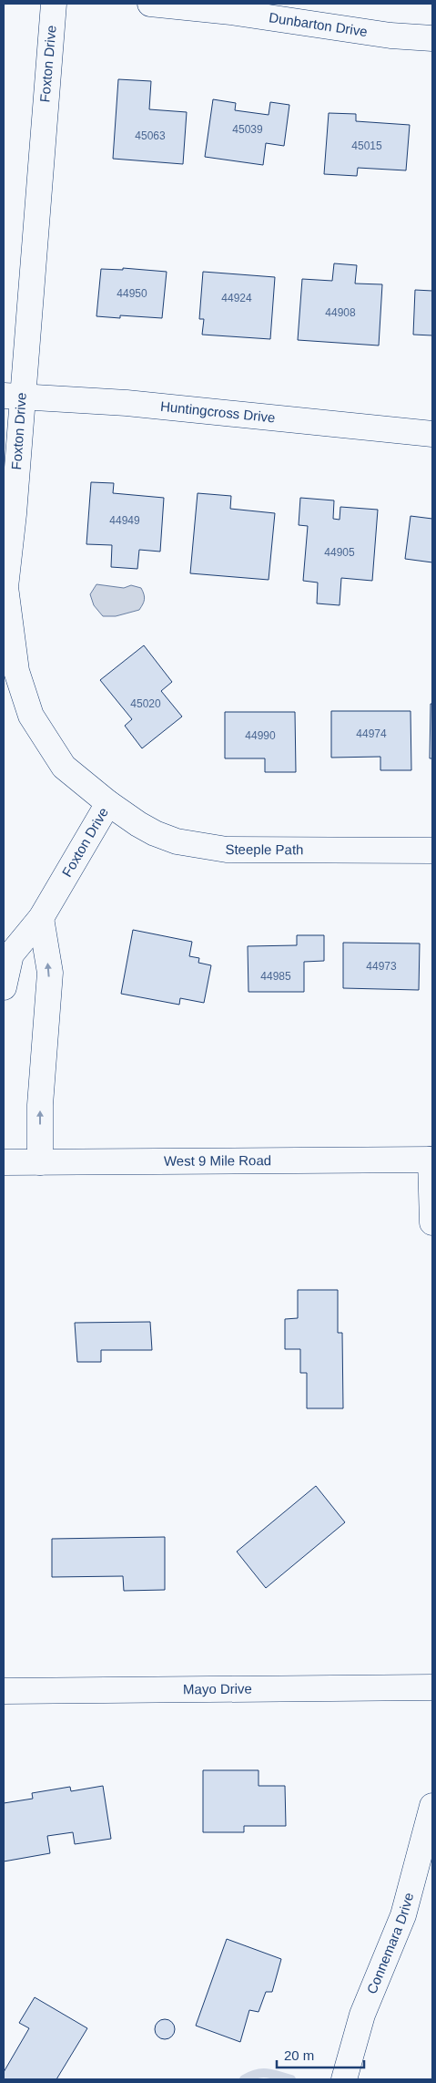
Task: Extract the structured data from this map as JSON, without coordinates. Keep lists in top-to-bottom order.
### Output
{
  "streets": {
    "street": [
      "Dunbarton Drive",
      "Foxton Drive",
      "Huntingcross Drive",
      "Steeple Path",
      "West 9 Mile Road",
      "Mayo Drive",
      "Connemara Drive"
    ]
  },
  "crossings": [
    ["Foxton Drive", "Huntingcross Drive"],
    ["Foxton Drive", "Steeple Path"]
  ],
  "house_numbers": [
    "45039",
    "45063",
    "45015",
    "44950",
    "44924",
    "44908",
    "44949",
    "44905",
    "45020",
    "44974",
    "44990",
    "44973",
    "44985"
  ],
  "scale_bar": "20 m"
}
